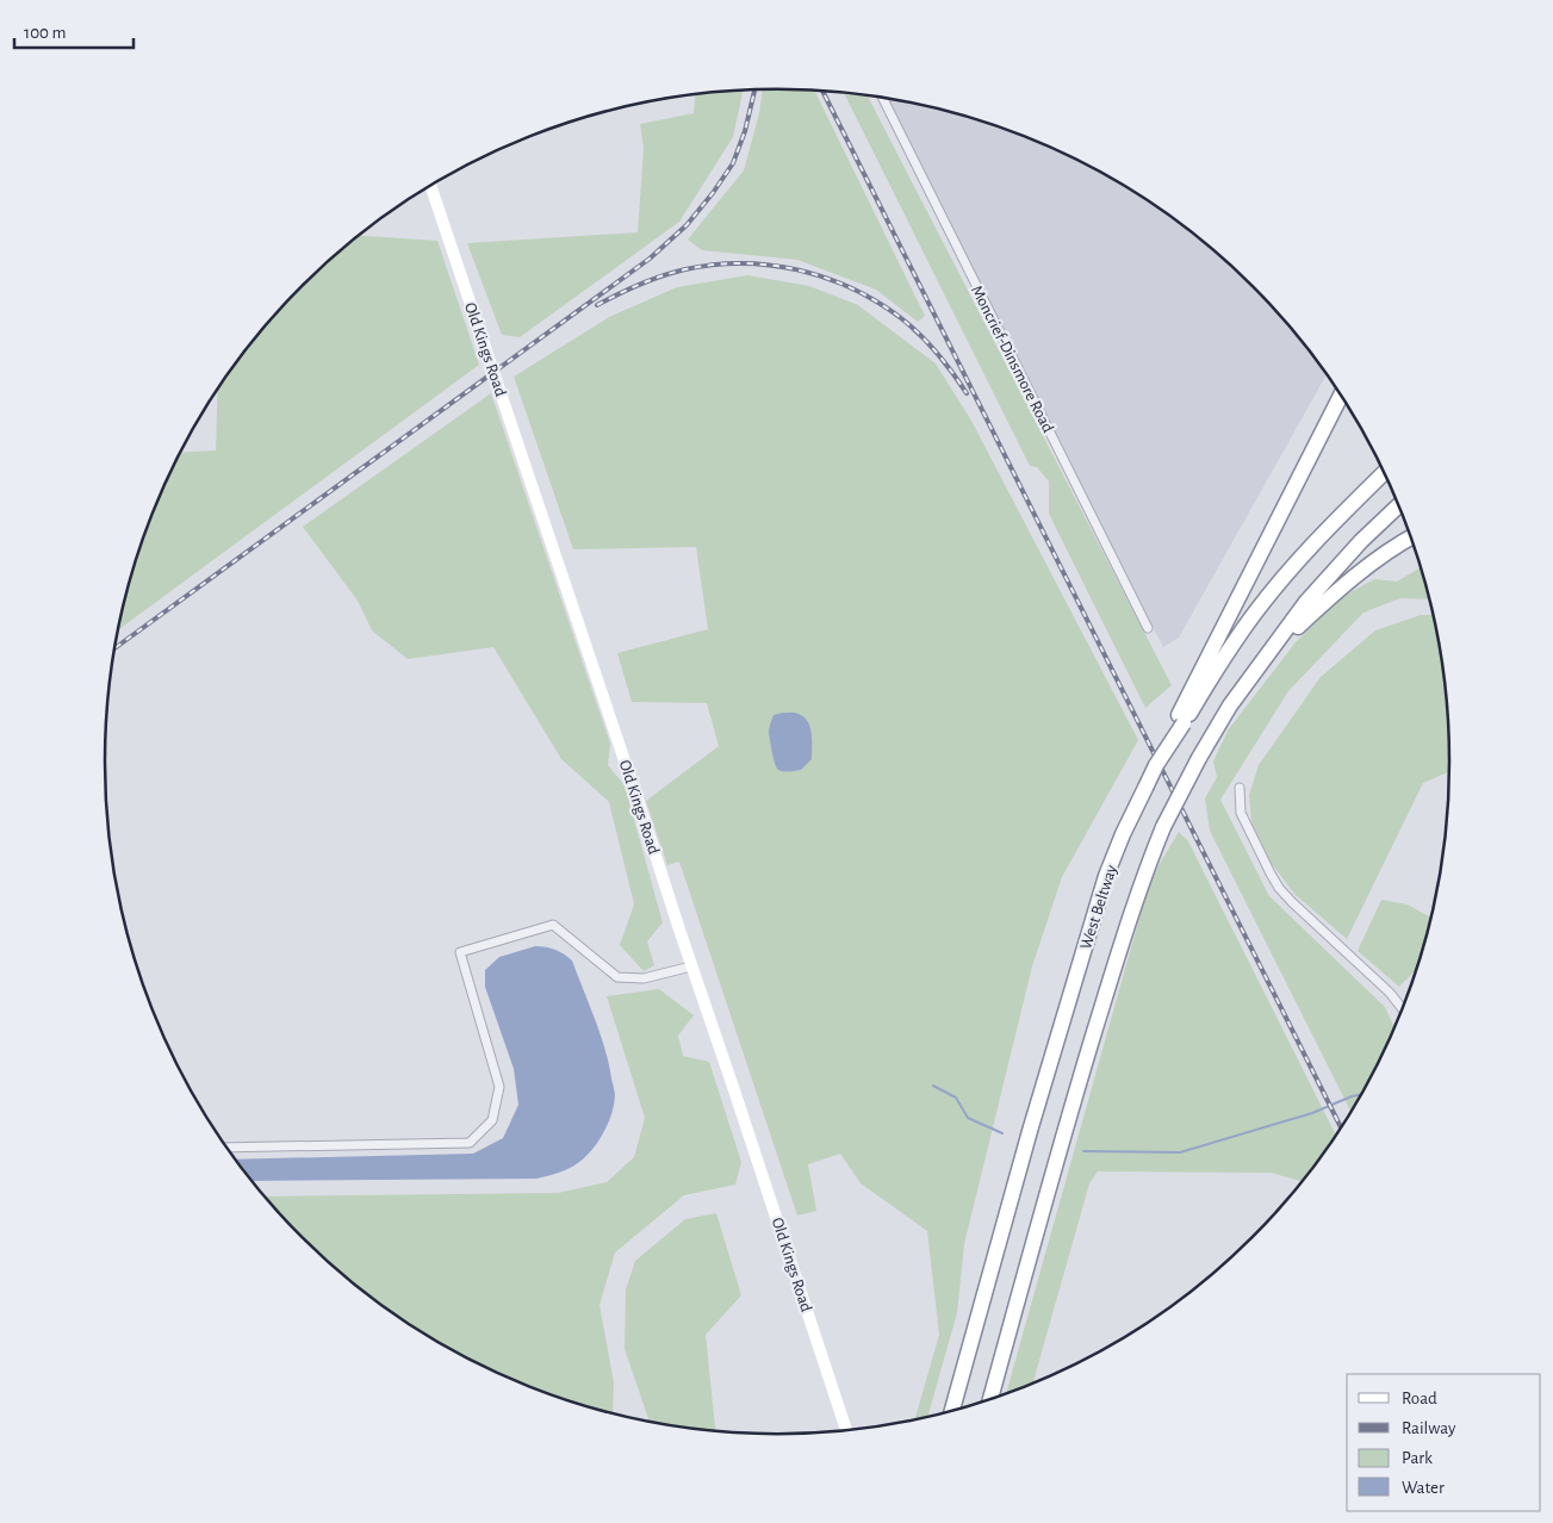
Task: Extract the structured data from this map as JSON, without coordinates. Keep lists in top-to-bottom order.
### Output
{
  "streets": {
    "highway": ["West Beltway"],
    "street": ["Old Kings Road", "Moncrief-Dinsmore Road"]
  },
  "legend": [
    "Road",
    "Railway",
    "Park",
    "Water"
  ],
  "scale_bar": "100 m"
}
